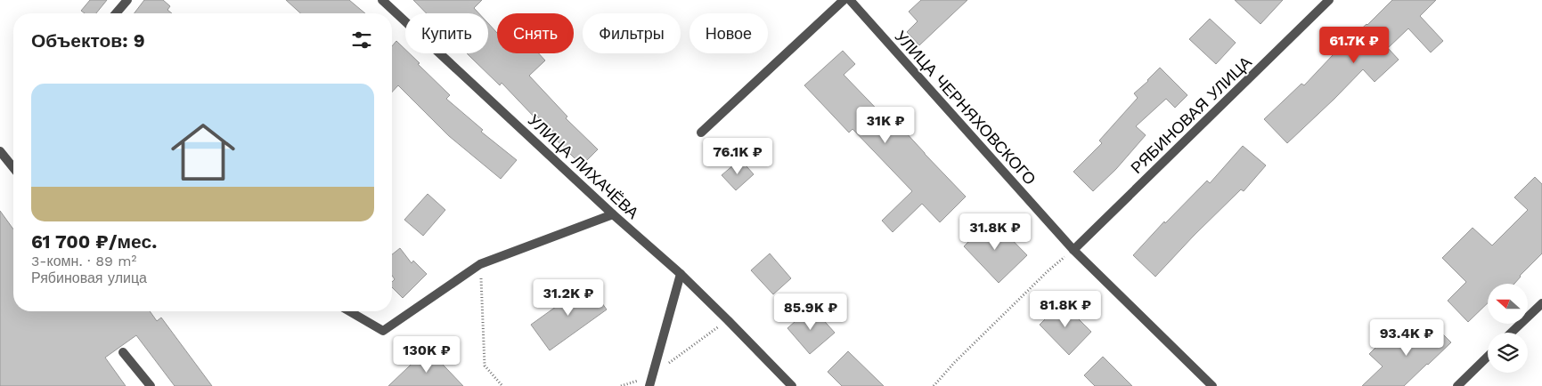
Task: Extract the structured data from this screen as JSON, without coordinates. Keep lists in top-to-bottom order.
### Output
{
  "streets": {
    "street": ["УЛИЦА ЧЕРНЯХОВСКОГО", "РЯБИНОВАЯ УЛИЦА", "УЛИЦА ЛИХАЧЁВА"]
  },
  "crossings": [
    ["УЛИЦА ЧЕРНЯХОВСКОГО", "РЯБИНОВАЯ УЛИЦА"]
  ],
  "north": "left",
  "page": {
    "chip": [
      "Купить",
      "Снять",
      "Фильтры",
      "Новое"
    ],
    "heading": "Объектов: 9",
    "price": [
      "61.7K ₽",
      "31K ₽",
      "76.1K ₽",
      "31.8K ₽",
      "31.2K ₽",
      "81.8K ₽",
      "85.9K ₽",
      "93.4K ₽",
      "130K ₽"
    ],
    "list": [
      {
        "name": "61 700 ₽/мес.",
        "note": "3-комн. · 89 m² · Рябиновая улица"
      }
    ]
  }
}
